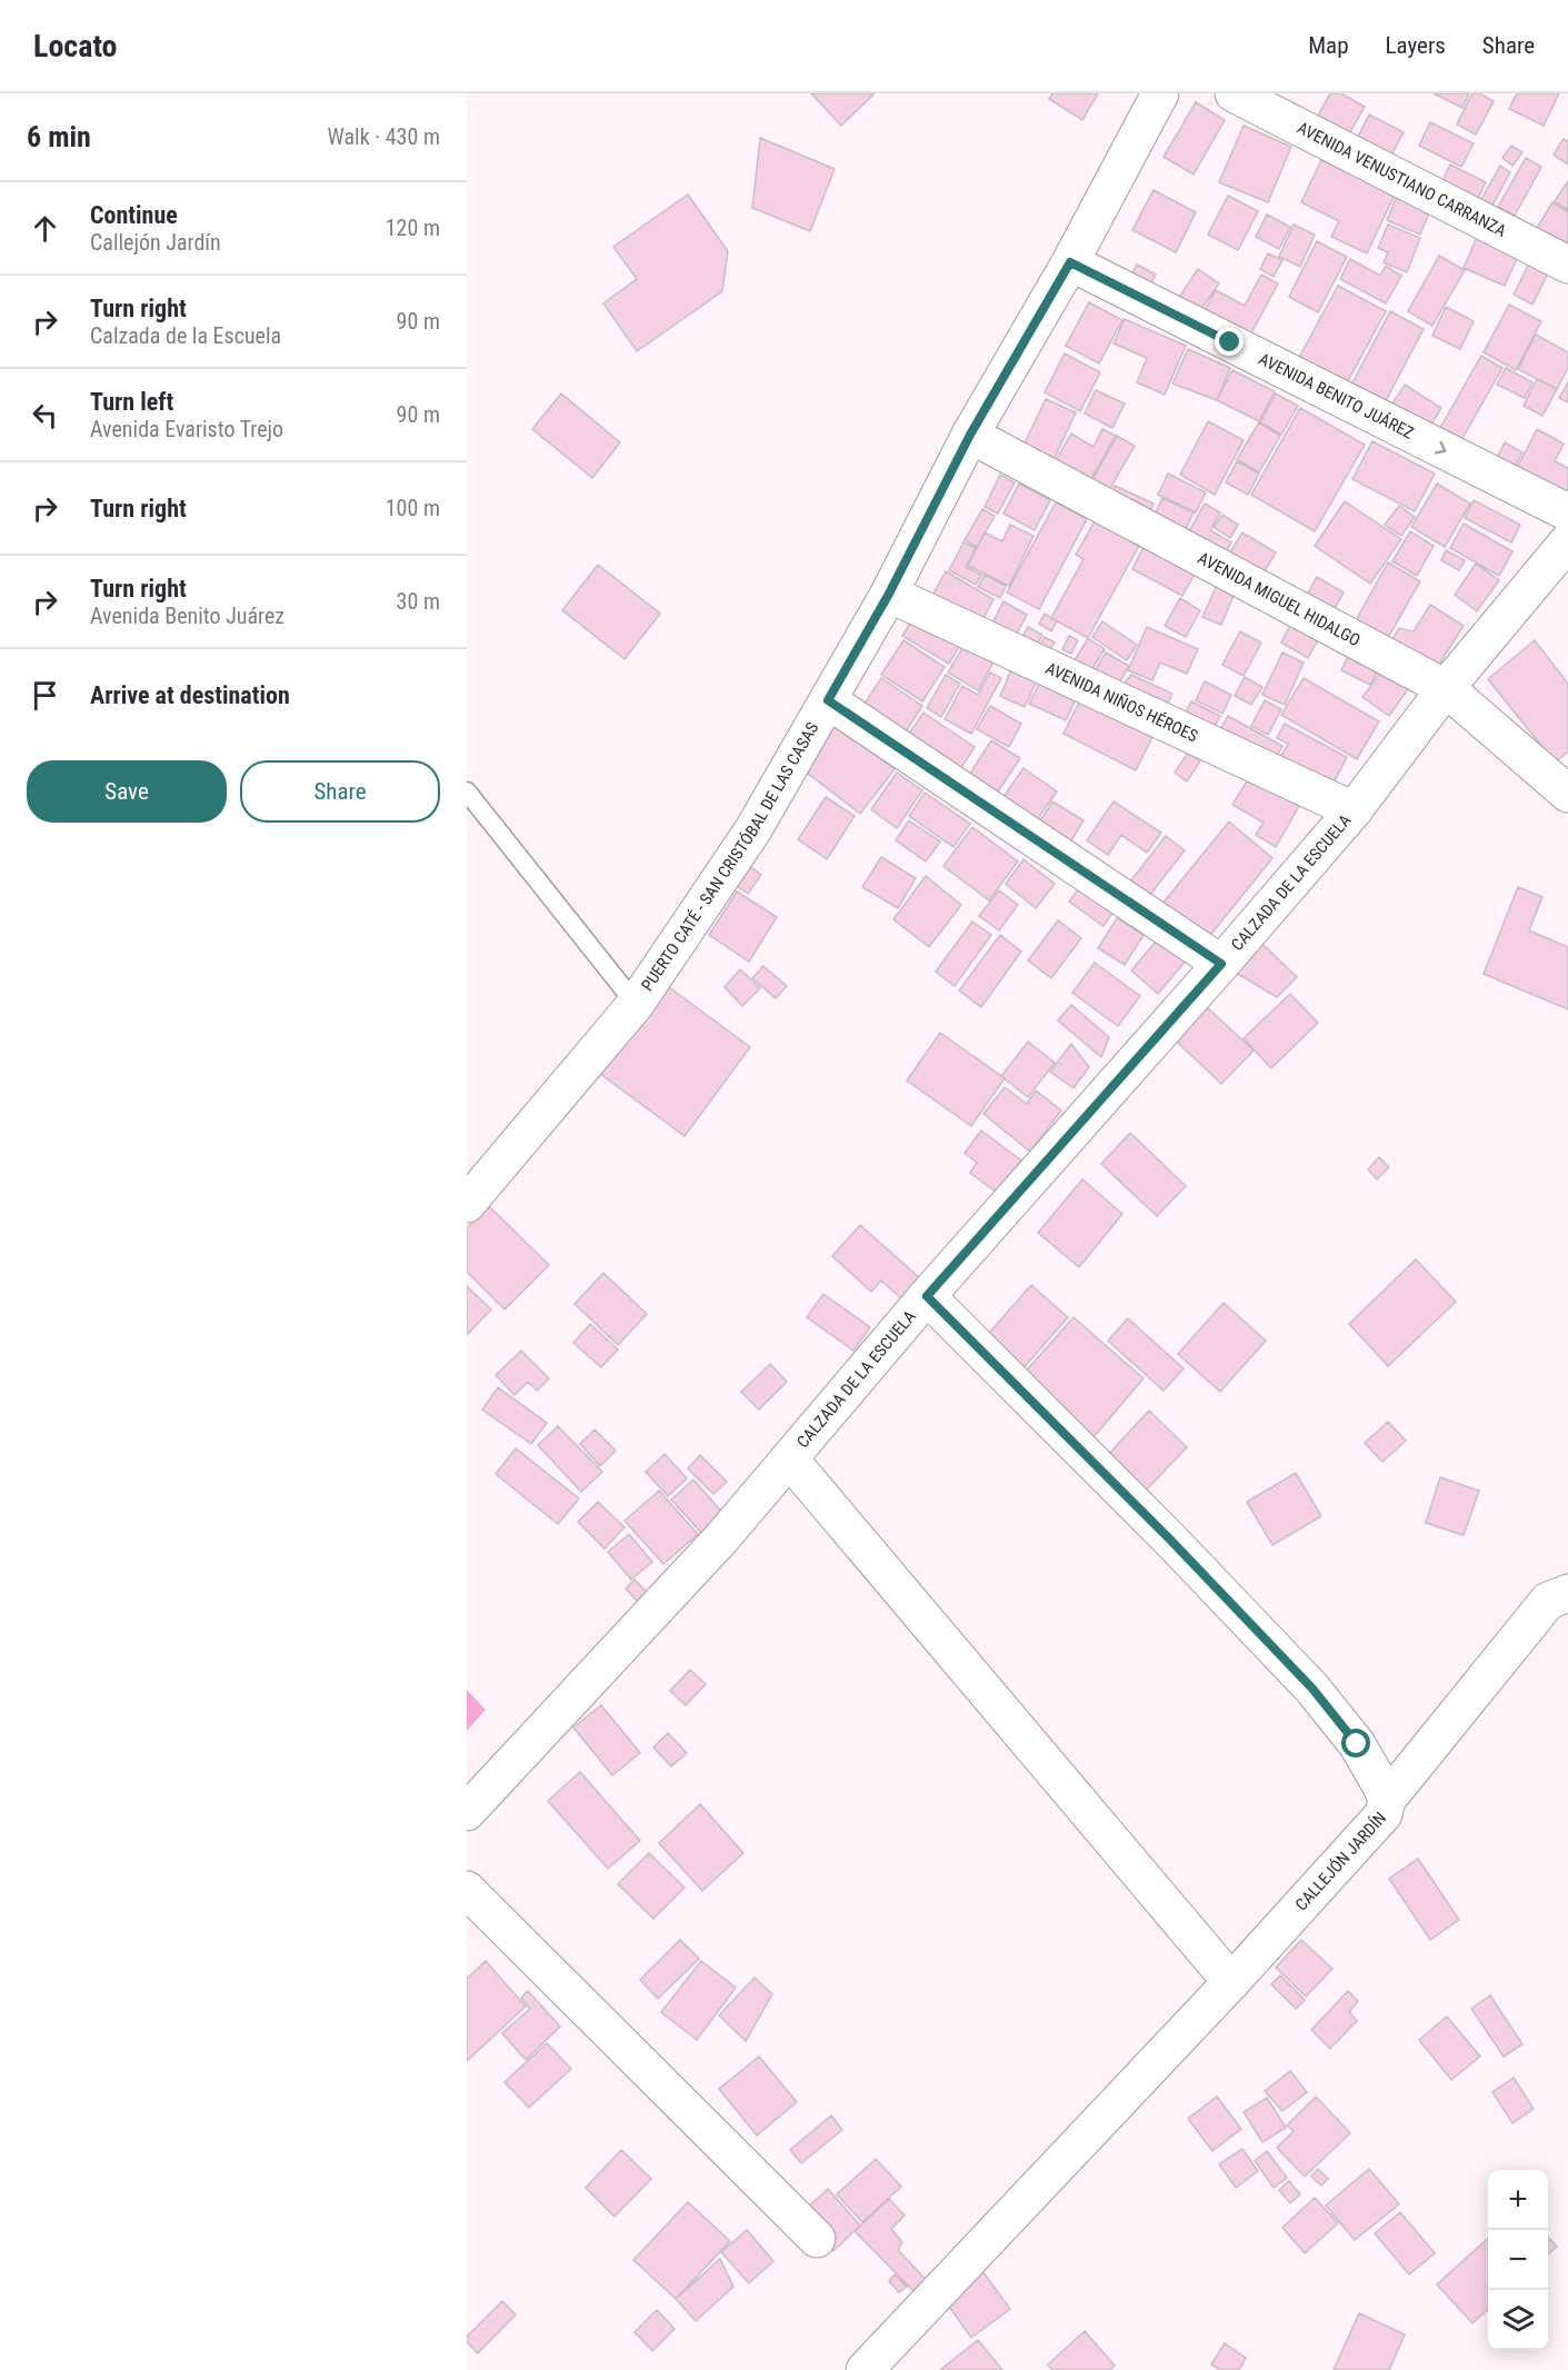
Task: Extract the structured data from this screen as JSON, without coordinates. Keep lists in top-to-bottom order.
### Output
{
  "streets": {
    "street": [
      "AVENIDA VENUSTIANO CARRANZA",
      "AVENIDA BENITO JUÁREZ",
      "AVENIDA MIGUEL HIDALGO",
      "AVENIDA NIÑOS HÉROES",
      "PUERTO CATÉ - SAN CRISTÓBAL DE LAS CASAS",
      "CALZADA DE LA ESCUELA",
      "CALLEJÓN JARDÍN"
    ]
  },
  "crossings": [
    ["AVENIDA BENITO JUÁREZ", "PUERTO CATÉ - SAN CRISTÓBAL DE LAS CASAS"],
    ["AVENIDA MIGUEL HIDALGO", "PUERTO CATÉ - SAN CRISTÓBAL DE LAS CASAS"],
    ["AVENIDA MIGUEL HIDALGO", "CALZADA DE LA ESCUELA"],
    ["AVENIDA NIÑOS HÉROES", "PUERTO CATÉ - SAN CRISTÓBAL DE LAS CASAS"],
    ["AVENIDA NIÑOS HÉROES", "CALZADA DE LA ESCUELA"],
    ["CALZADA DE LA ESCUELA", "CALLEJÓN JARDÍN"]
  ],
  "one_way": ["AVENIDA BENITO JUÁREZ"],
  "page": {
    "header": "Locato",
    "nav": ["Map", "Layers", "Share"],
    "heading": ["6 min", "Walk · 430 m"],
    "list": [
      ["Continue", "Callejón Jardín", "120 m"],
      ["Turn right", "Calzada de la Escuela", "90 m"],
      ["Turn left", "Avenida Evaristo Trejo", "90 m"],
      ["Turn right", "100 m"],
      ["Turn right", "Avenida Benito Juárez", "30 m"],
      "Arrive at destination"
    ],
    "buttons": ["Save", "Share"],
    "map_buttons": ["+", "−"]
  }
}
